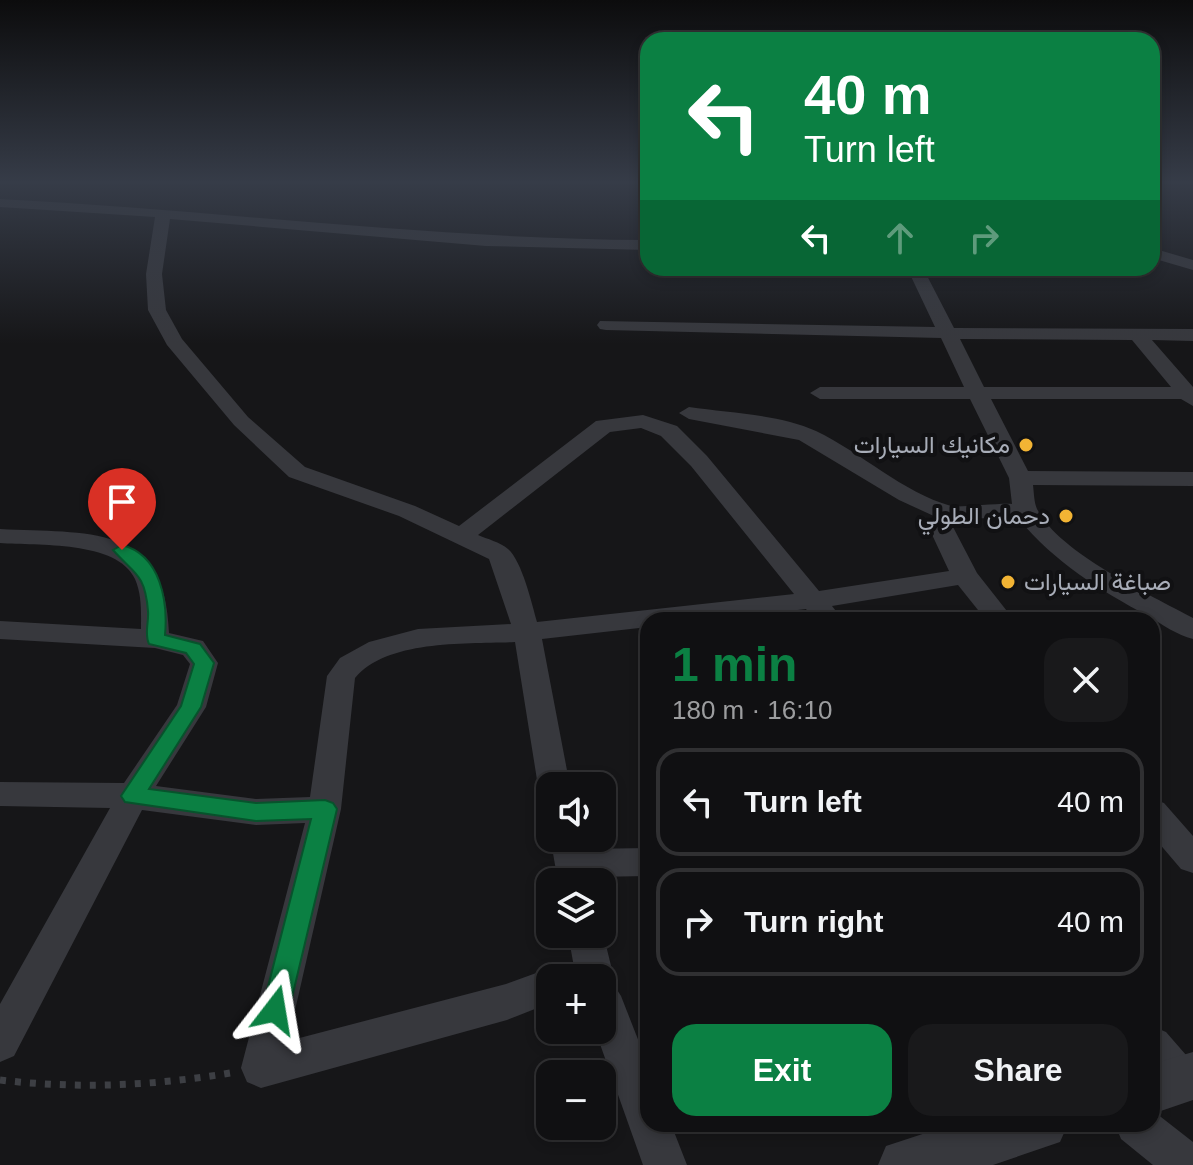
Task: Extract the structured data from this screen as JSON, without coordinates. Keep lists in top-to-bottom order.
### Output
{
  "places": ["مكانيك السيارات", "دحمان الطولي", "صباغة السيارات"],
  "page": {
    "turn": ["40 m", "Turn left"],
    "heading": ["1 min", "180 m · 16:10"],
    "list": [
      {
        "name": "Turn left",
        "value": "40 m"
      },
      {
        "name": "Turn right",
        "value": "40 m"
      }
    ],
    "map_buttons": ["+", "−"],
    "buttons": ["Exit", "Share"]
  }
}
